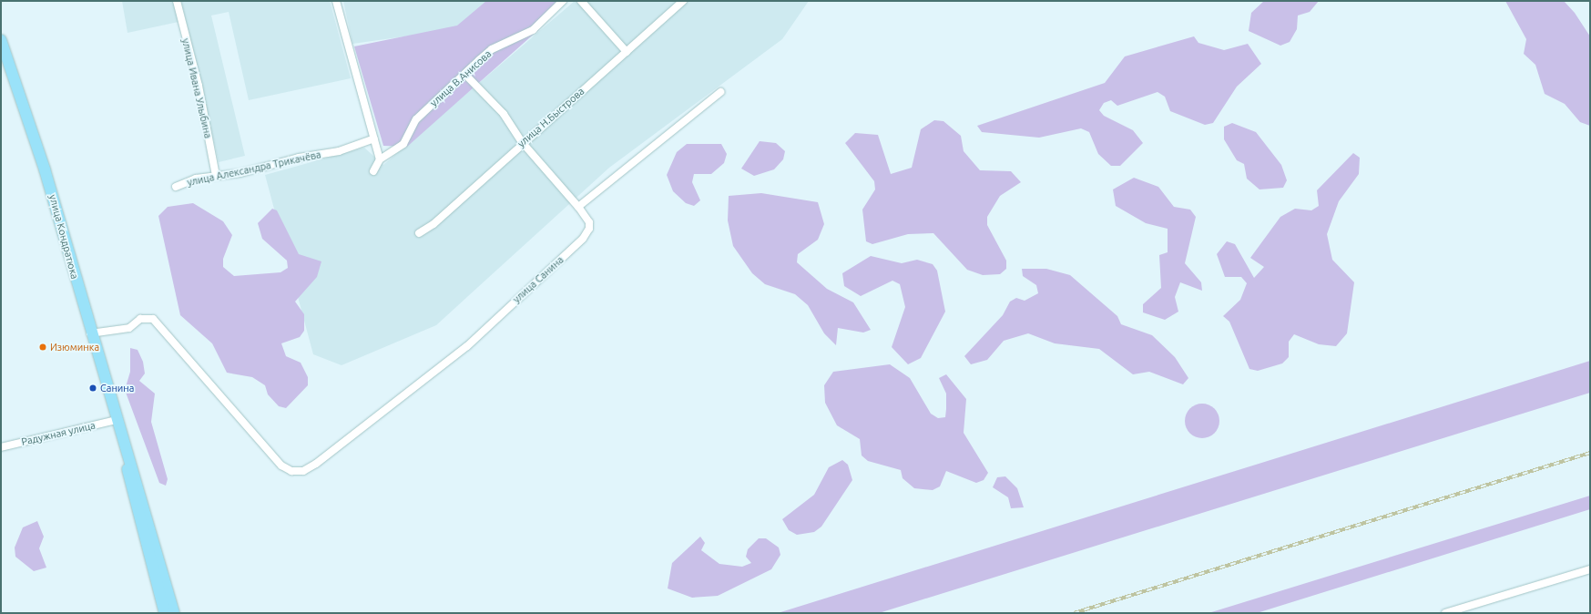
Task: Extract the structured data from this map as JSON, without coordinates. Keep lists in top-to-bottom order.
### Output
{
  "streets": {
    "main road": ["улица Кондратюка"],
    "street": [
      "улица В.Анисова",
      "улица Ивана Улыбина",
      "улица Н.Быстрова",
      "улица Александра Трикачёва",
      "улица Санина",
      "Радужная улица"
    ]
  },
  "crossings": [
    ["улица В.Анисова", "улица Санина"],
    ["улица Ивана Улыбина", "улица Александра Трикачёва"],
    ["улица Н.Быстрова", "улица Санина"],
    ["улица Кондратюка", "улица Санина"],
    ["улица Кондратюка", "Радужная улица"]
  ],
  "places": ["Изюминка", "Санина"]
}
